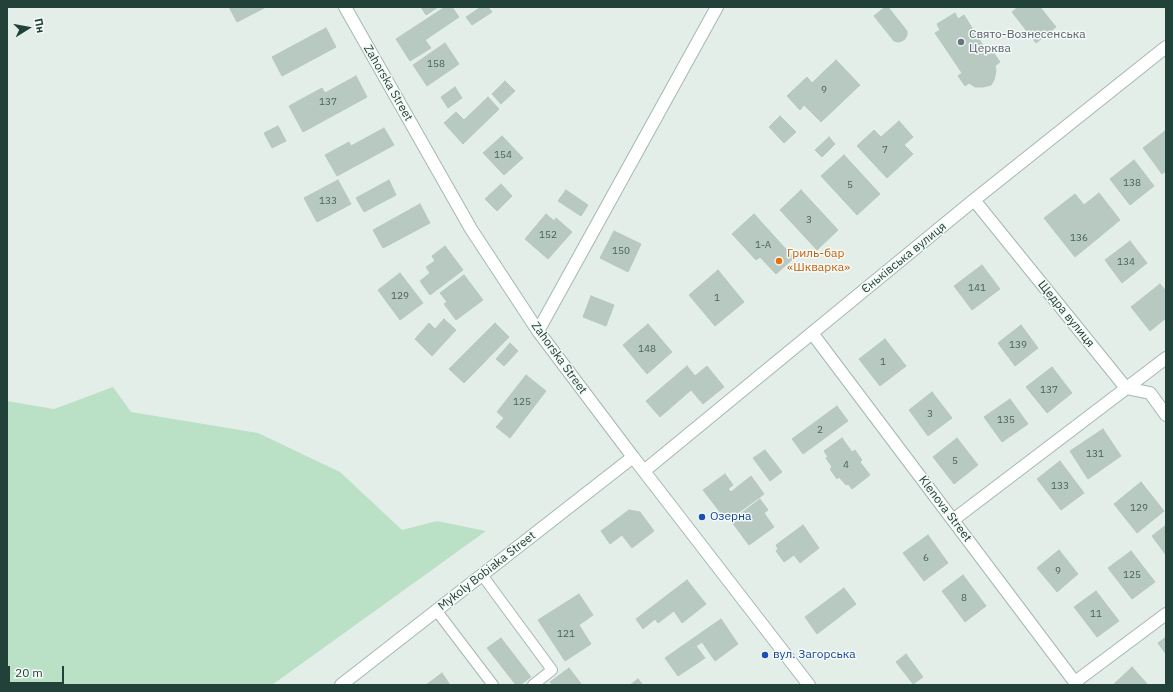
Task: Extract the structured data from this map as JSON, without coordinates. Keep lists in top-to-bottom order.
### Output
{
  "streets": {
    "street": [
      "Zahorska Street",
      "Єньківська вулиця",
      "Щедра вулиця",
      "Klenova Street",
      "Mykoly Bobiaka Street"
    ]
  },
  "crossings": [
    ["Zahorska Street", "Єньківська вулиця"],
    ["Zahorska Street", "Mykoly Bobiaka Street"],
    ["Єньківська вулиця", "Щедра вулиця"],
    ["Єньківська вулиця", "Klenova Street"]
  ],
  "places": [
    "Свято-Вознесенська Церква",
    "Гриль-бар «Шкварка»",
    "Озерна",
    "вул. Загорська"
  ],
  "house_numbers": [
    "158",
    "9",
    "137",
    "7",
    "154",
    "138",
    "5",
    "133",
    "3",
    "152",
    "136",
    "1-А",
    "150",
    "134",
    "141",
    "129",
    "1",
    "139",
    "148",
    "1",
    "137",
    "125",
    "3",
    "135",
    "2",
    "131",
    "5",
    "4",
    "133",
    "129",
    "6",
    "9",
    "125",
    "8",
    "11",
    "121"
  ],
  "scale_bar": "20 m",
  "north": "right"
}
